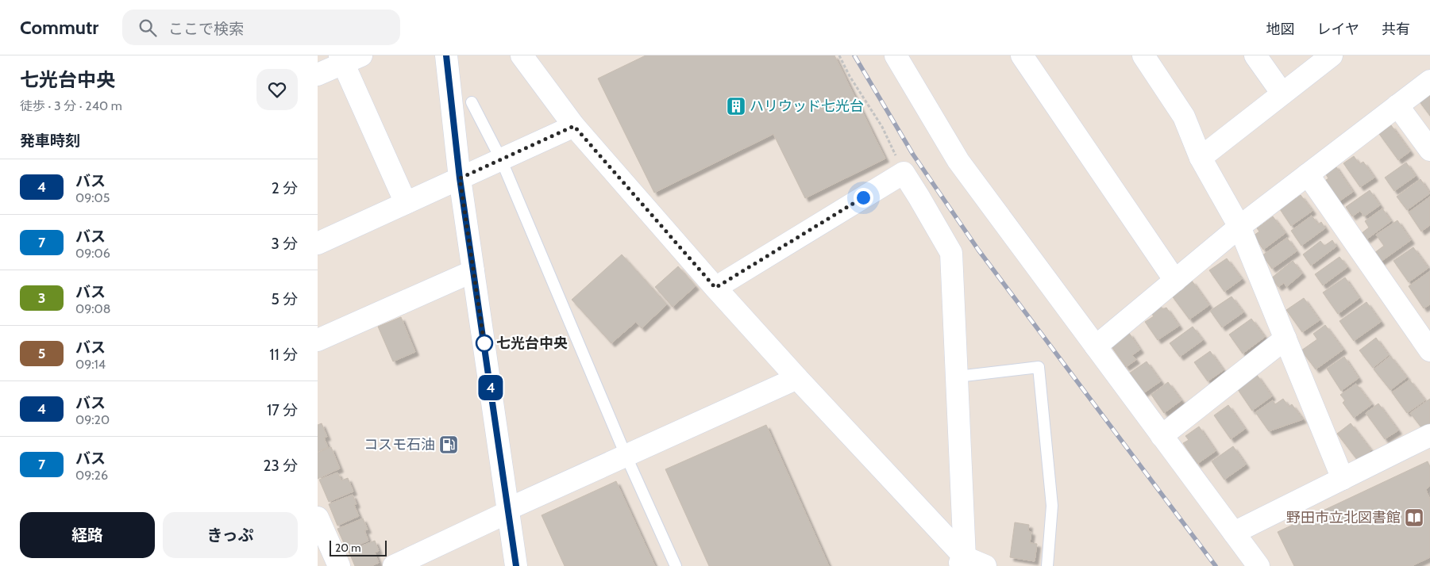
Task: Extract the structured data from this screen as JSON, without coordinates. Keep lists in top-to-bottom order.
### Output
{
  "places": {
    "building": ["ハリウッド七光台"],
    "other": ["七光台中央"],
    "fuel station": ["コスモ石油"],
    "library": ["野田市立北図書館"]
  },
  "lines": ["bus line 4"],
  "scale_bar": "20 m",
  "page": {
    "header": "Commutr",
    "search": "ここで検索",
    "nav": ["地図", "レイヤ", "共有"],
    "heading": [
      ["七光台中央", "徒歩 · 3 分 · 240 m"],
      "発車時刻"
    ],
    "on_map": "4",
    "list": [
      {
        "mark": "4",
        "name": "バス",
        "note": "09:05",
        "value": "2 分"
      },
      {
        "mark": "7",
        "name": "バス",
        "note": "09:06",
        "value": "3 分"
      },
      {
        "mark": "3",
        "name": "バス",
        "note": "09:08",
        "value": "5 分"
      },
      {
        "mark": "5",
        "name": "バス",
        "note": "09:14",
        "value": "11 分"
      },
      {
        "mark": "4",
        "name": "バス",
        "note": "09:20",
        "value": "17 分"
      },
      {
        "mark": "7",
        "name": "バス",
        "note": "09:26",
        "value": "23 分"
      }
    ],
    "buttons": ["経路", "きっぷ"],
    "scale": "20 m"
  }
}
